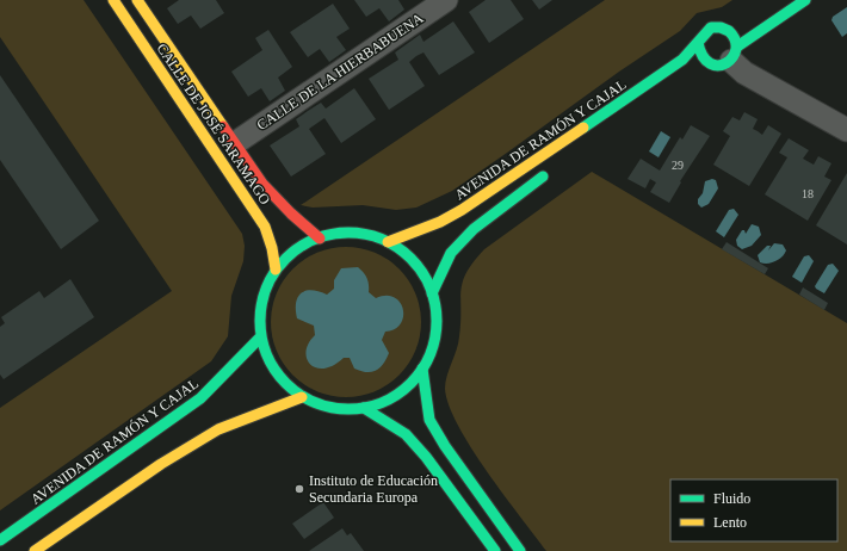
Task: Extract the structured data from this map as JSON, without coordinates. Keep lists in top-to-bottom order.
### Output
{
  "streets": {
    "street": ["CALLE DE LA HIERBABUENA", "CALLE DE JOSÉ SARAMAGO", "AVENIDA DE RAMÓN Y CAJAL"]
  },
  "crossings": [
    ["CALLE DE LA HIERBABUENA", "CALLE DE JOSÉ SARAMAGO"]
  ],
  "places": ["Instituto de Educación Secundaria Europa"],
  "house_numbers": ["29", "18"],
  "legend": ["Fluido", "Lento"]
}
